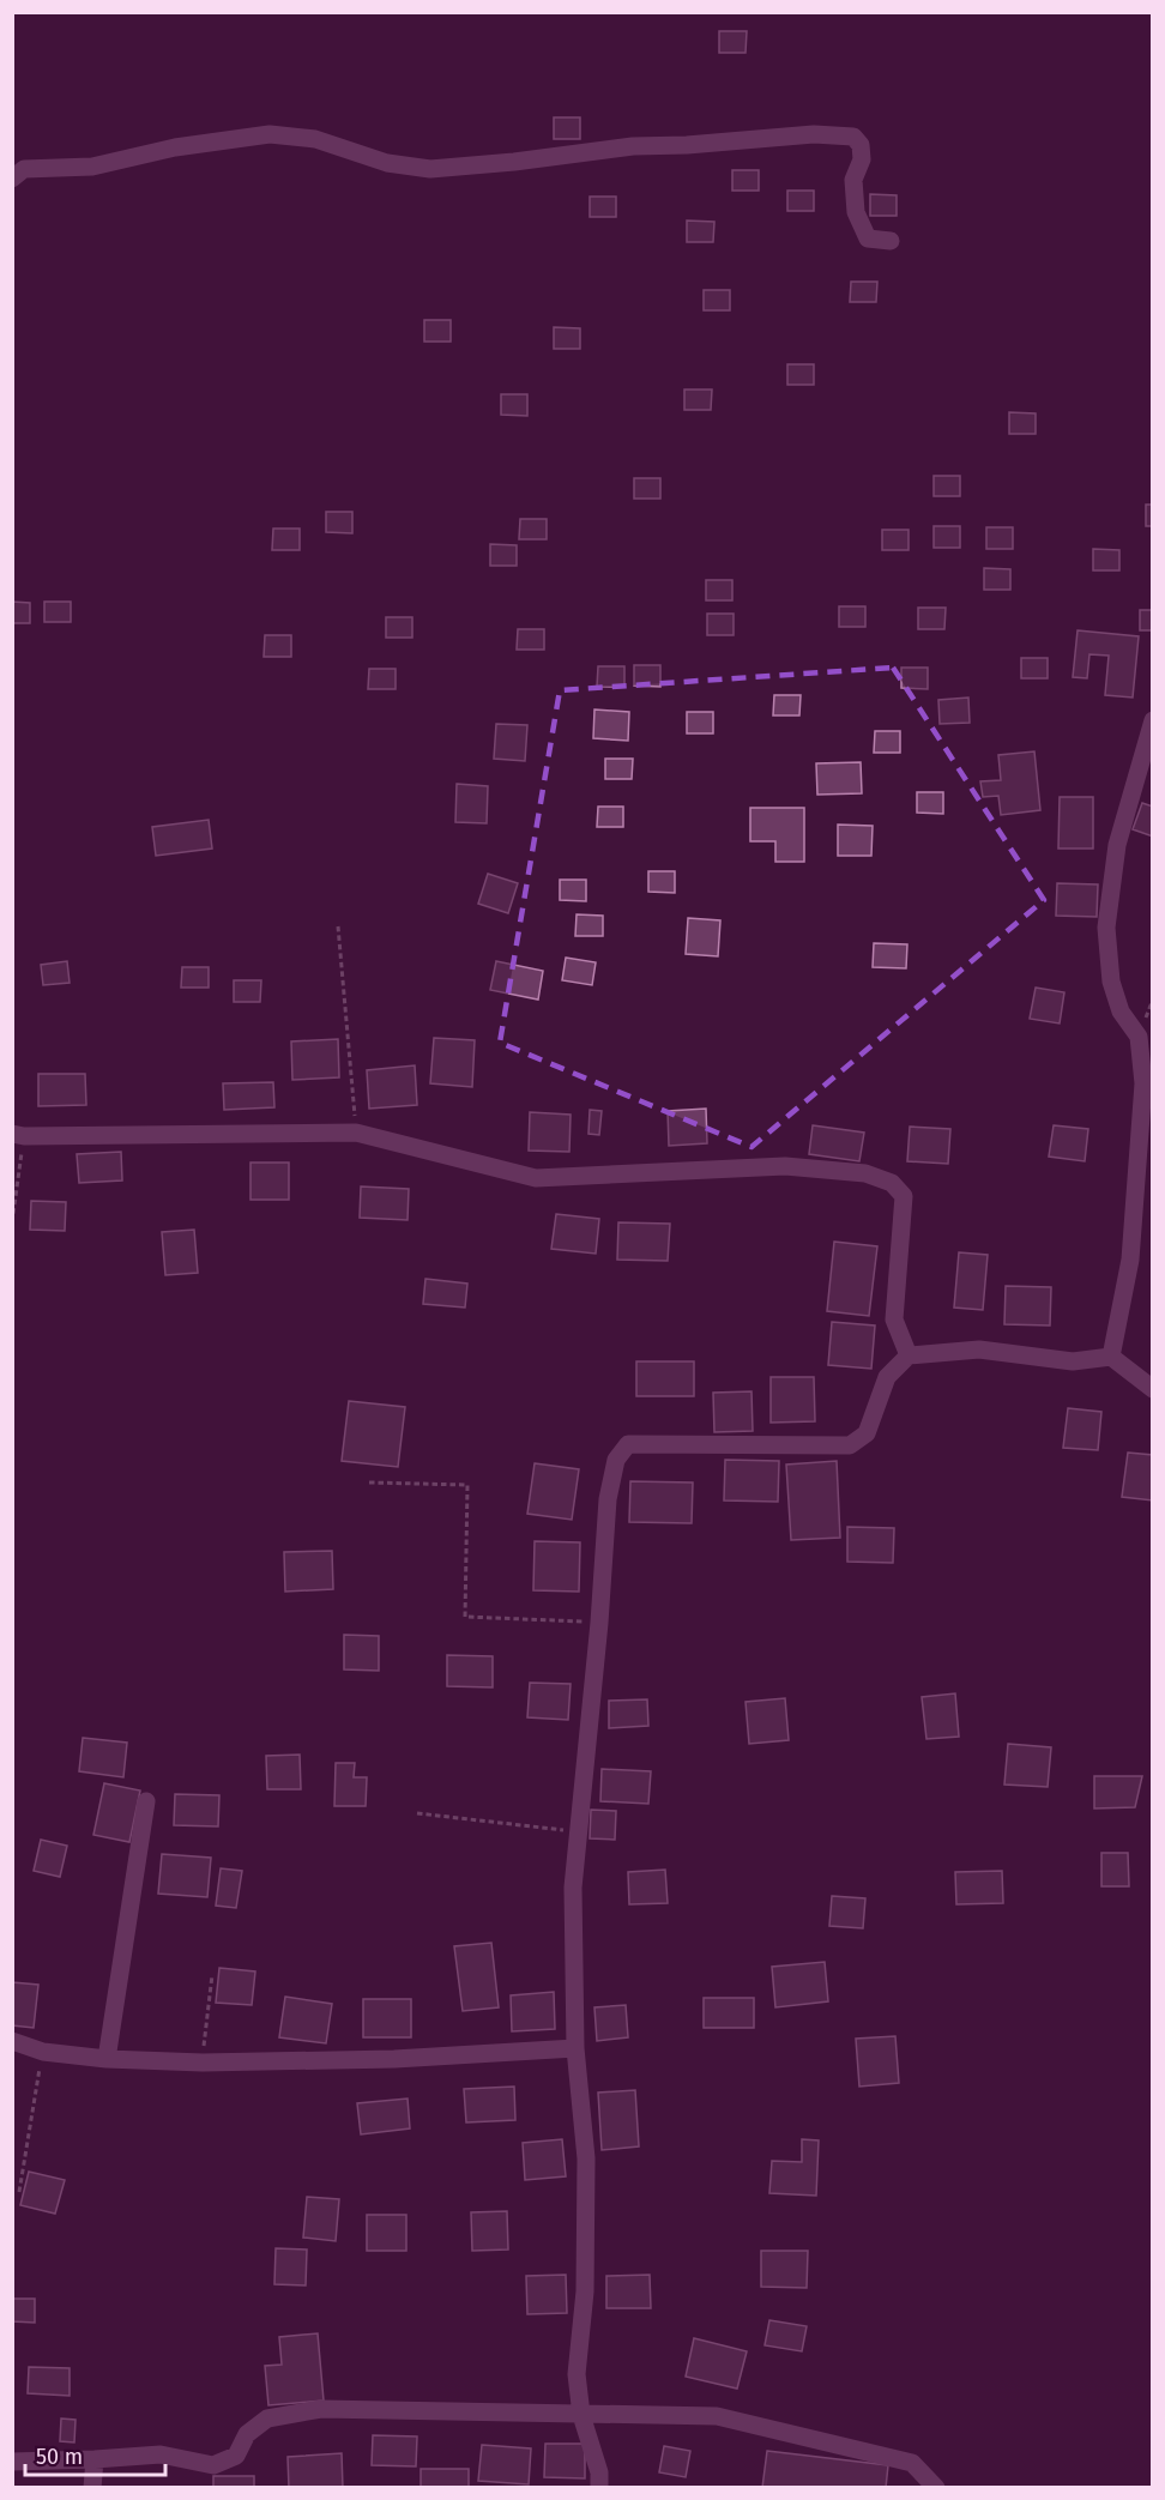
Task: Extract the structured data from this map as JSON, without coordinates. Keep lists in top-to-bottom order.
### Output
{
  "scale_bar": "50 m"
}
